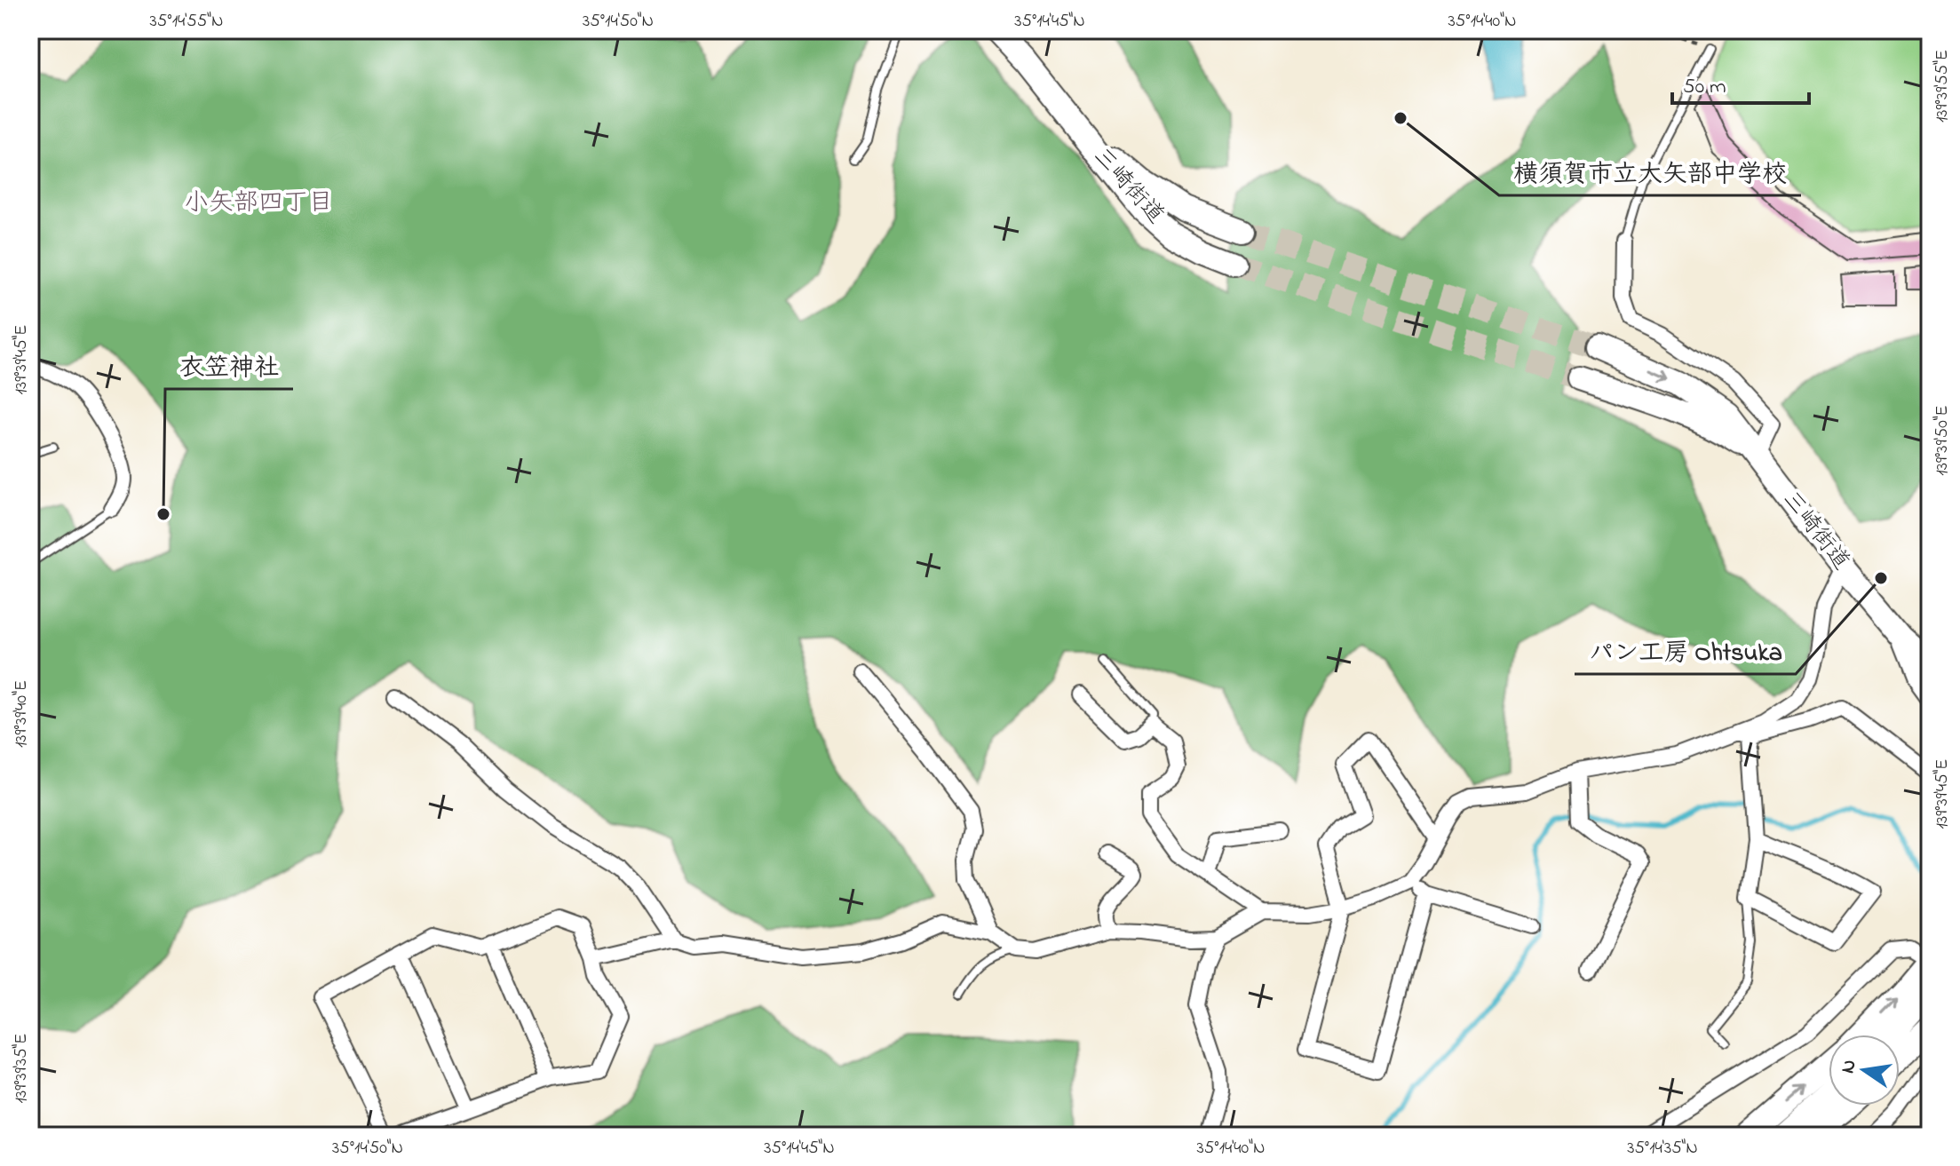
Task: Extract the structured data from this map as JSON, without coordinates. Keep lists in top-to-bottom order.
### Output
{
  "streets": {
    "main road": ["三崎街道"]
  },
  "districts": ["小矢部四丁目"],
  "places": ["横須賀市立大矢部中学校", "衣笠神社", "パン工房 Ohtsuka"],
  "scale_bar": "50 m",
  "north": "left",
  "coordinates": [
    "35°14'55\"N",
    "35°14'50\"N",
    "35°14'45\"N",
    "35°14'40\"N",
    "139°39'55\"E",
    "139°39'45\"E",
    "139°39'50\"E",
    "139°39'40\"E",
    "139°39'35\"E",
    "35°14'35\"N"
  ]
}
